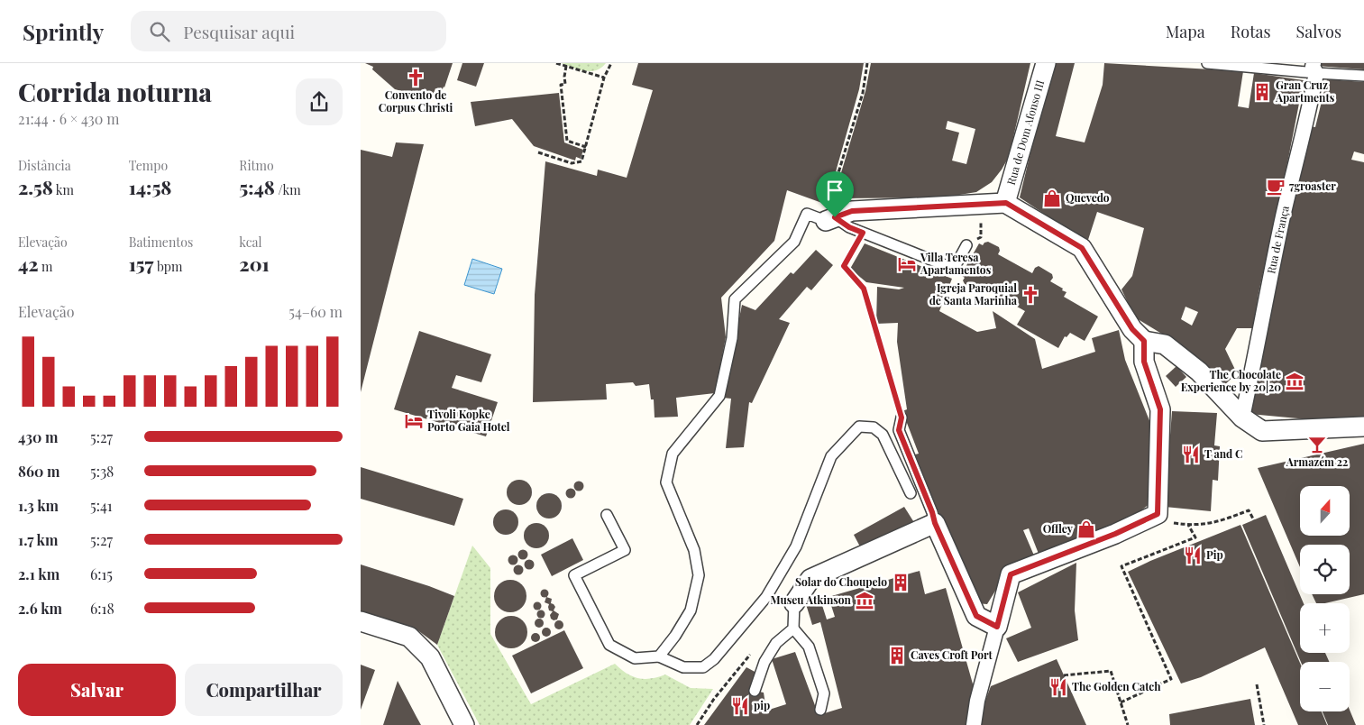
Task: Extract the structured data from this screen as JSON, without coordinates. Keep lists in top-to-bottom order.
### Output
{
  "streets": {
    "street": ["Rua de Dom Afonso III", "Rua de França"]
  },
  "places": {
    "church": ["Convento de Corpus Christi", "Igreja Paroquial de Santa Marinha"],
    "building": ["Gran Cruz Apartments", "Solar do Choupelo", "Caves Croft Port"],
    "cafe": ["7groaster"],
    "shop": ["Quevedo", "Offley"],
    "hotel": ["Villa Teresa Apartamentos", "Tivoli Kopke Porto Gaia Hotel"],
    "museum": ["The Chocolate Experience by 20|20", "Museu Atkinson"],
    "bar": ["Armazém 22"],
    "restaurant": [
      "T and C",
      "Pip",
      "The Golden Catch",
      "pip"
    ]
  },
  "north": "top",
  "page": {
    "header": "Sprintly",
    "search": "Pesquisar aqui",
    "nav": ["Mapa", "Rotas", "Salvos"],
    "heading": ["Corrida noturna", "21:44 · 6 × 430 m"],
    "stats": [
      ["Distância", "2.58 km"],
      ["Tempo", "14:58"],
      ["Ritmo", "5:48 /km"],
      ["Elevação", "42 m"],
      ["Batimentos", "157 bpm"],
      ["kcal", "201"]
    ],
    "chart": ["Elevação", "54–60 m"],
    "list": [
      {
        "name": "430 m",
        "note": "5:27"
      },
      {
        "name": "860 m",
        "note": "5:38"
      },
      {
        "name": "1.3 km",
        "note": "5:41"
      },
      {
        "name": "1.7 km",
        "note": "5:27"
      },
      {
        "name": "2.1 km",
        "note": "6:15"
      },
      {
        "name": "2.6 km",
        "note": "6:18"
      }
    ],
    "map_buttons": ["+", "−"],
    "buttons": ["Salvar", "Compartilhar"]
  }
}
